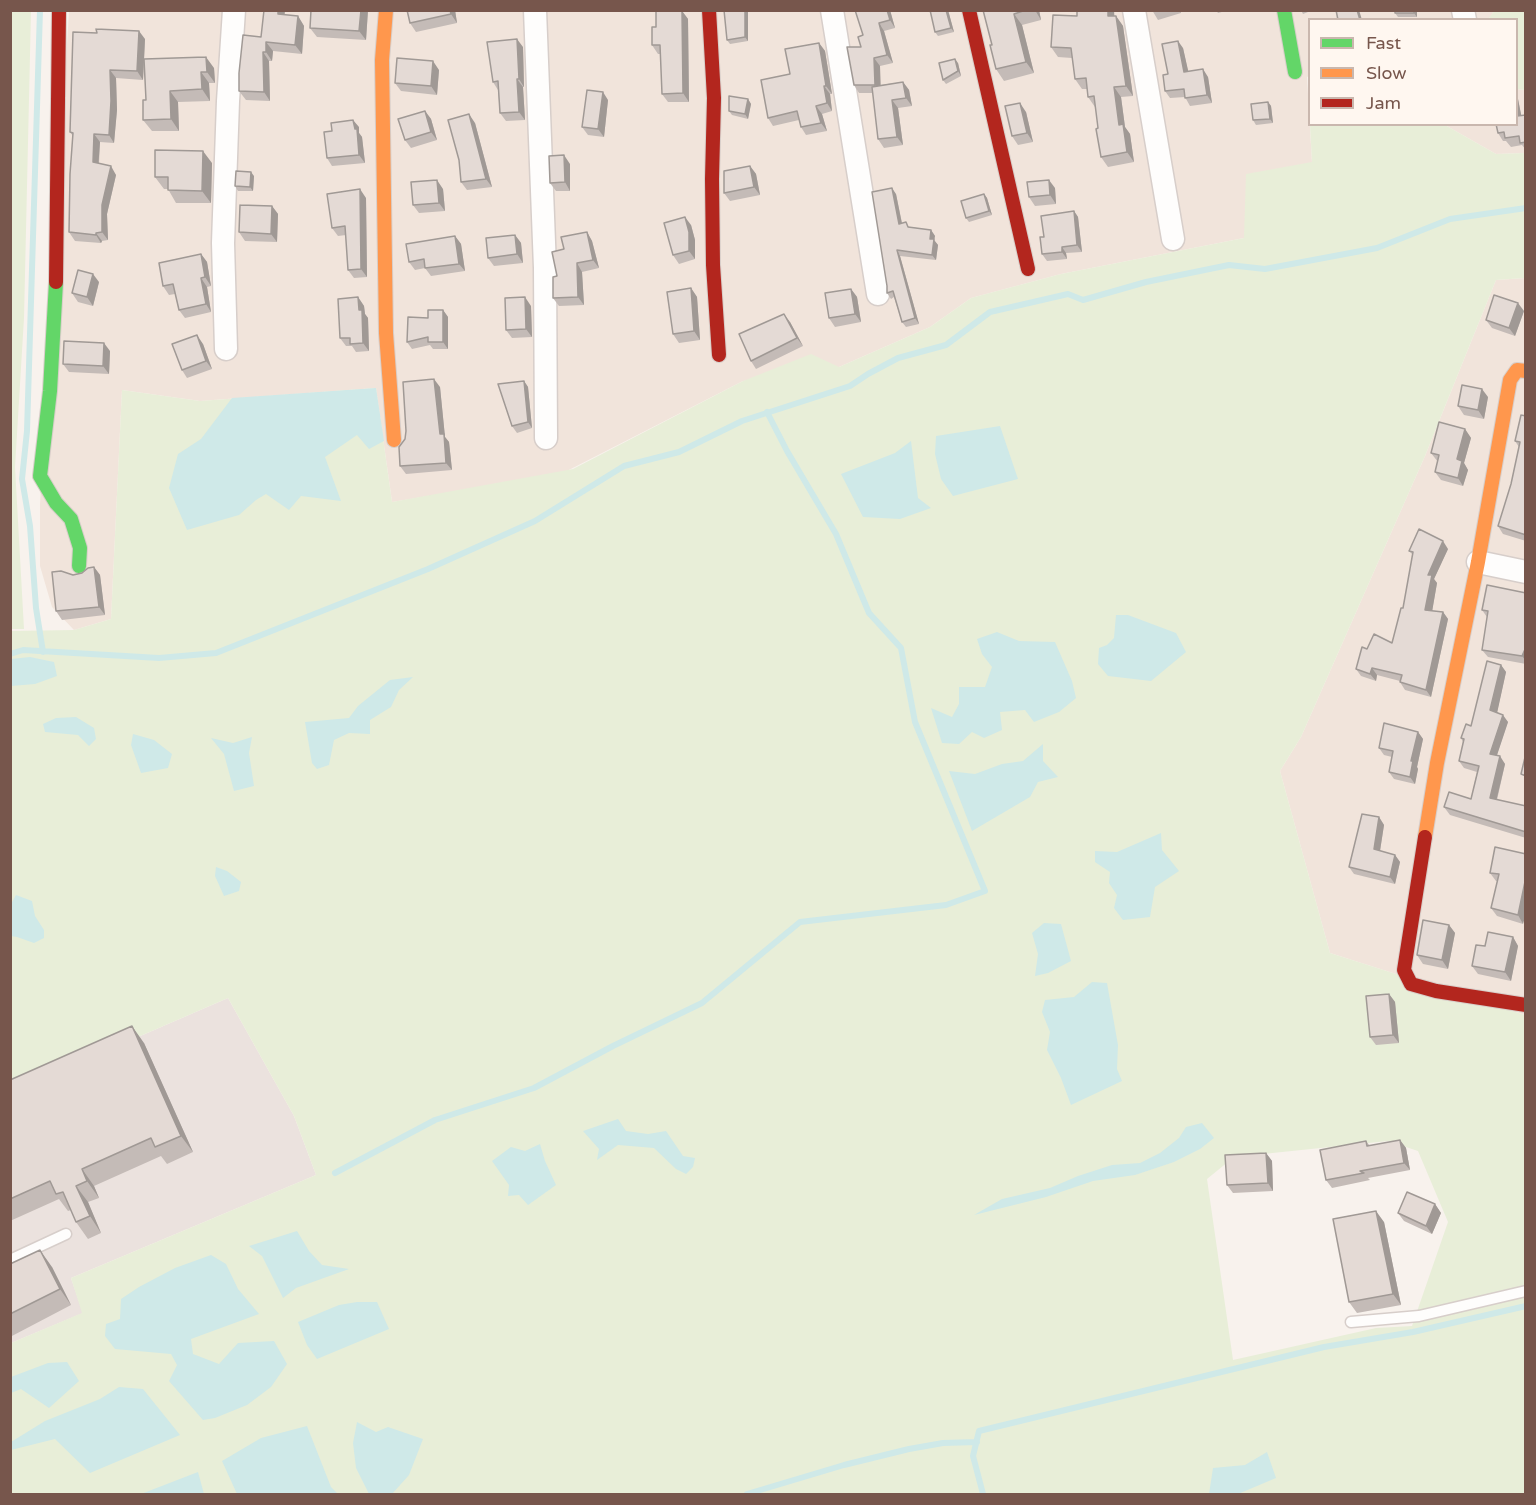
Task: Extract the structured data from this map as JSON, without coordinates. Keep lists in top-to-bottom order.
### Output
{
  "legend": ["Fast", "Slow", "Jam"]
}
